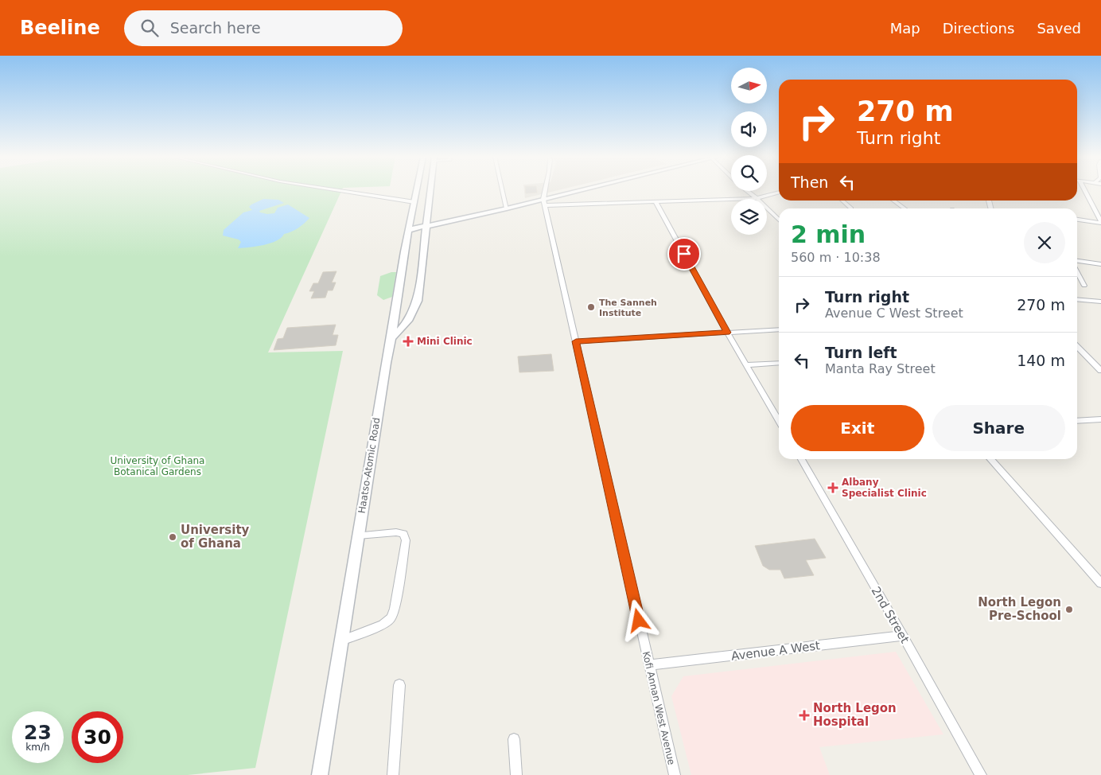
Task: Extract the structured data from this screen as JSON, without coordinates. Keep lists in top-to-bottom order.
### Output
{
  "streets": {
    "street": [
      "Haatso-Atomic Road",
      "2nd Street",
      "Avenue A West",
      "Kofi Annan West Avenue"
    ]
  },
  "crossings": [
    ["2nd Street", "Avenue A West"],
    ["Avenue A West", "Kofi Annan West Avenue"]
  ],
  "parks": ["University of Ghana Botanical Gardens"],
  "places": {
    "other": ["The Sanneh Institute", "University of Ghana", "North Legon Pre-School"],
    "health": ["Mini Clinic", "Albany Specialist Clinic", "North Legon Hospital"]
  },
  "north": "right",
  "page": {
    "header": "Beeline",
    "search": "Search here",
    "nav": ["Map", "Directions", "Saved"],
    "turn": ["270 m", "Turn right"],
    "then": "Then",
    "heading": ["2 min", "560 m · 10:38"],
    "list": [
      {
        "name": "Turn right",
        "note": "Avenue C West Street",
        "value": "270 m"
      },
      {
        "name": "Turn left",
        "note": "Manta Ray Street",
        "value": "140 m"
      }
    ],
    "buttons": ["Exit", "Share"],
    "speed": "23 km/h",
    "limit": "30"
  }
}
